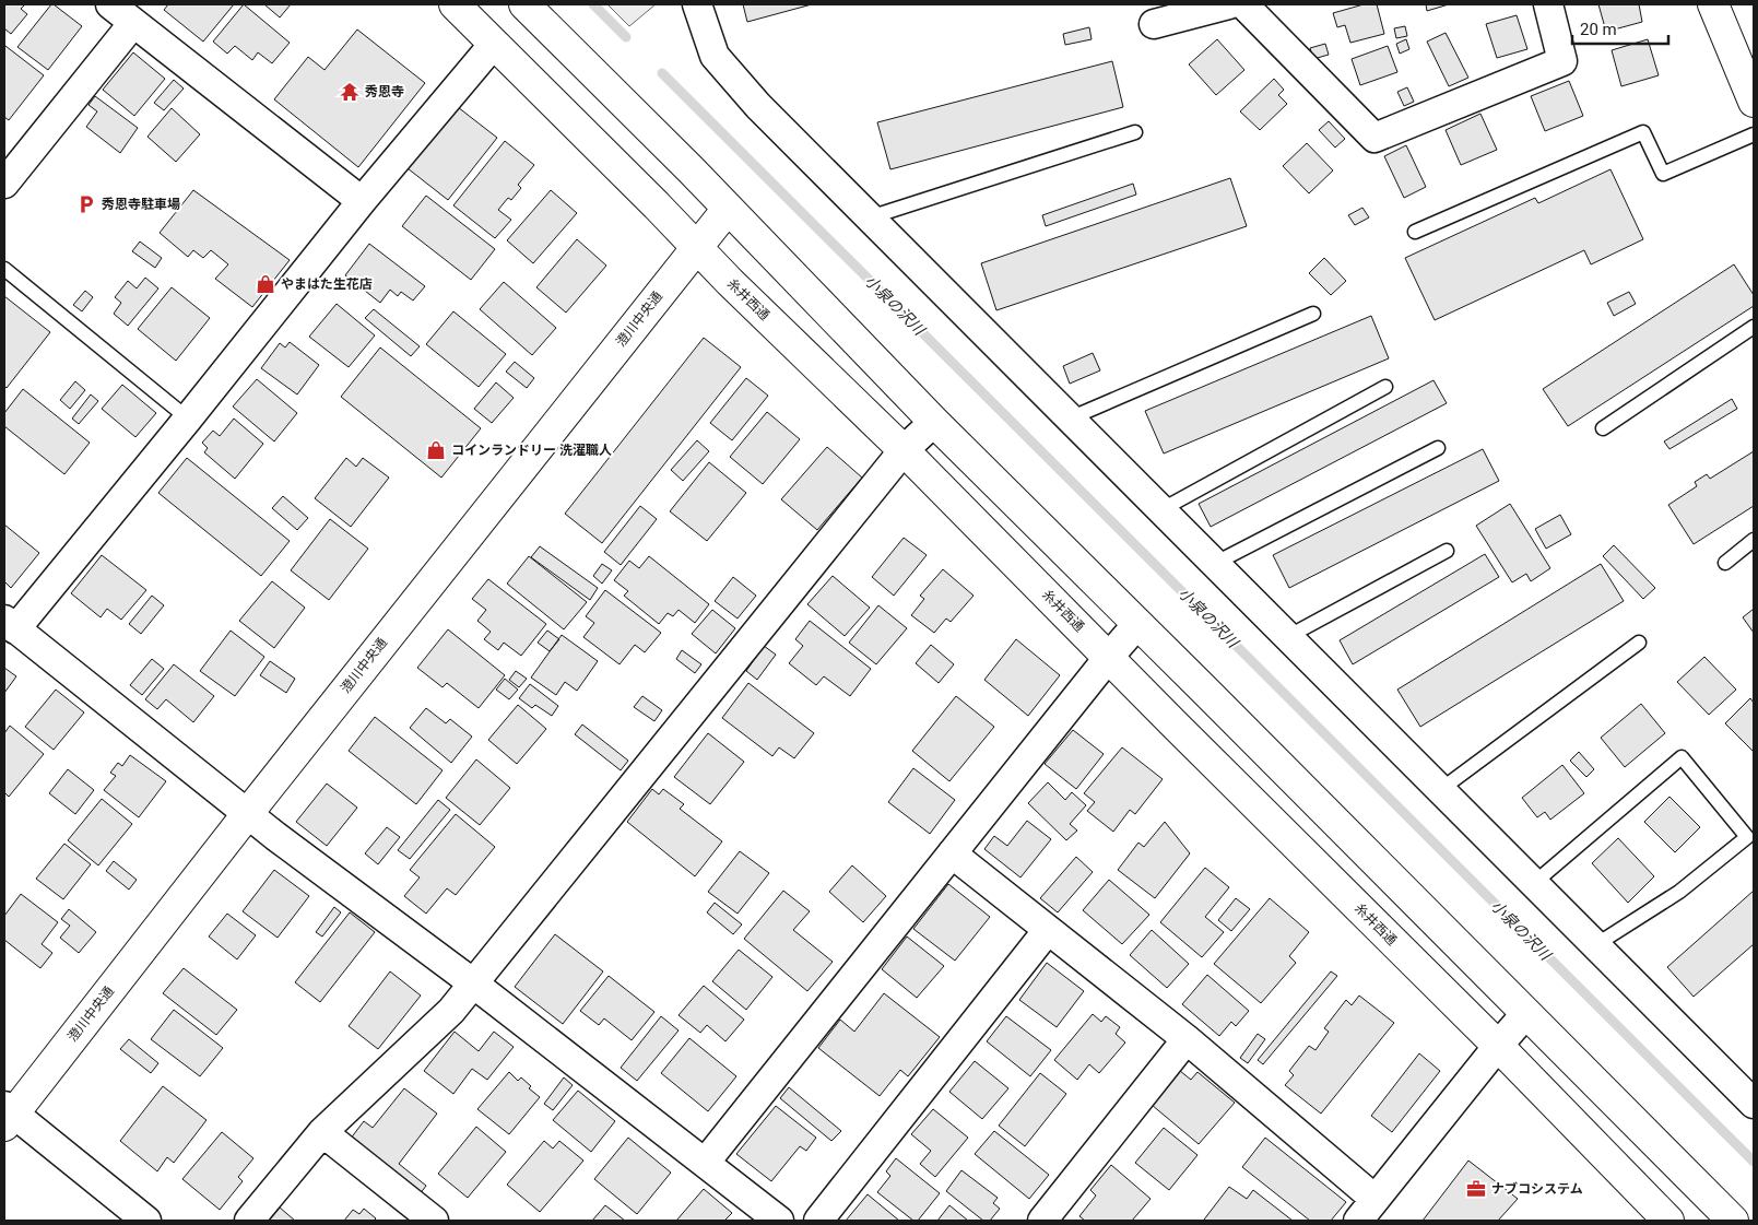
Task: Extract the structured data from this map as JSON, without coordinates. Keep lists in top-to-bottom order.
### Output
{
  "streets": {
    "street": ["糸井西通", "澄川中央通"]
  },
  "crossings": [
    ["糸井西通", "澄川中央通"]
  ],
  "water": ["小泉の沢川"],
  "places": {
    "temple": ["秀恩寺"],
    "parking": ["秀恩寺駐車場"],
    "shop": ["やまはた生花店", "コインランドリー 洗濯職人"],
    "office": ["ナブコシステム"]
  },
  "scale_bar": "20 m"
}
